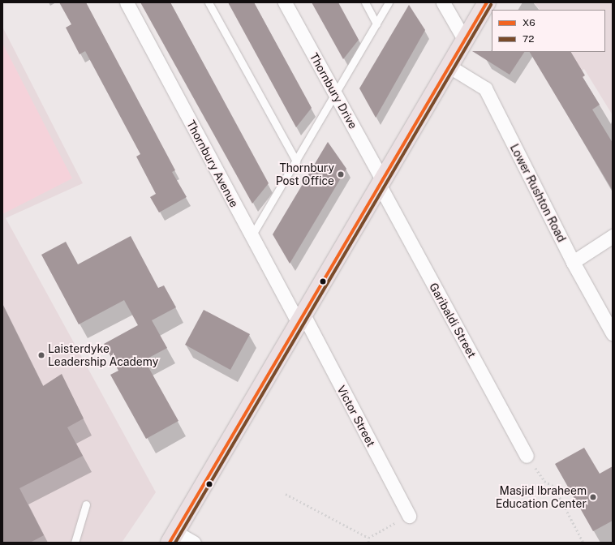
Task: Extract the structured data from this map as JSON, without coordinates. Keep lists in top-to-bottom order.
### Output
{
  "streets": {
    "street": [
      "Thornbury Drive",
      "Thornbury Avenue",
      "Lower Rushton Road",
      "Garibaldi Street",
      "Victor Street"
    ]
  },
  "crossings": [
    ["Thornbury Drive", "Garibaldi Street"],
    ["Thornbury Avenue", "Victor Street"]
  ],
  "places": ["Thornbury Post Office", "Laisterdyke Leadership Academy", "Masjid Ibraheem Education Center"],
  "lines": ["transit line X6", "transit line 72"],
  "legend": ["X6", "72"]
}
